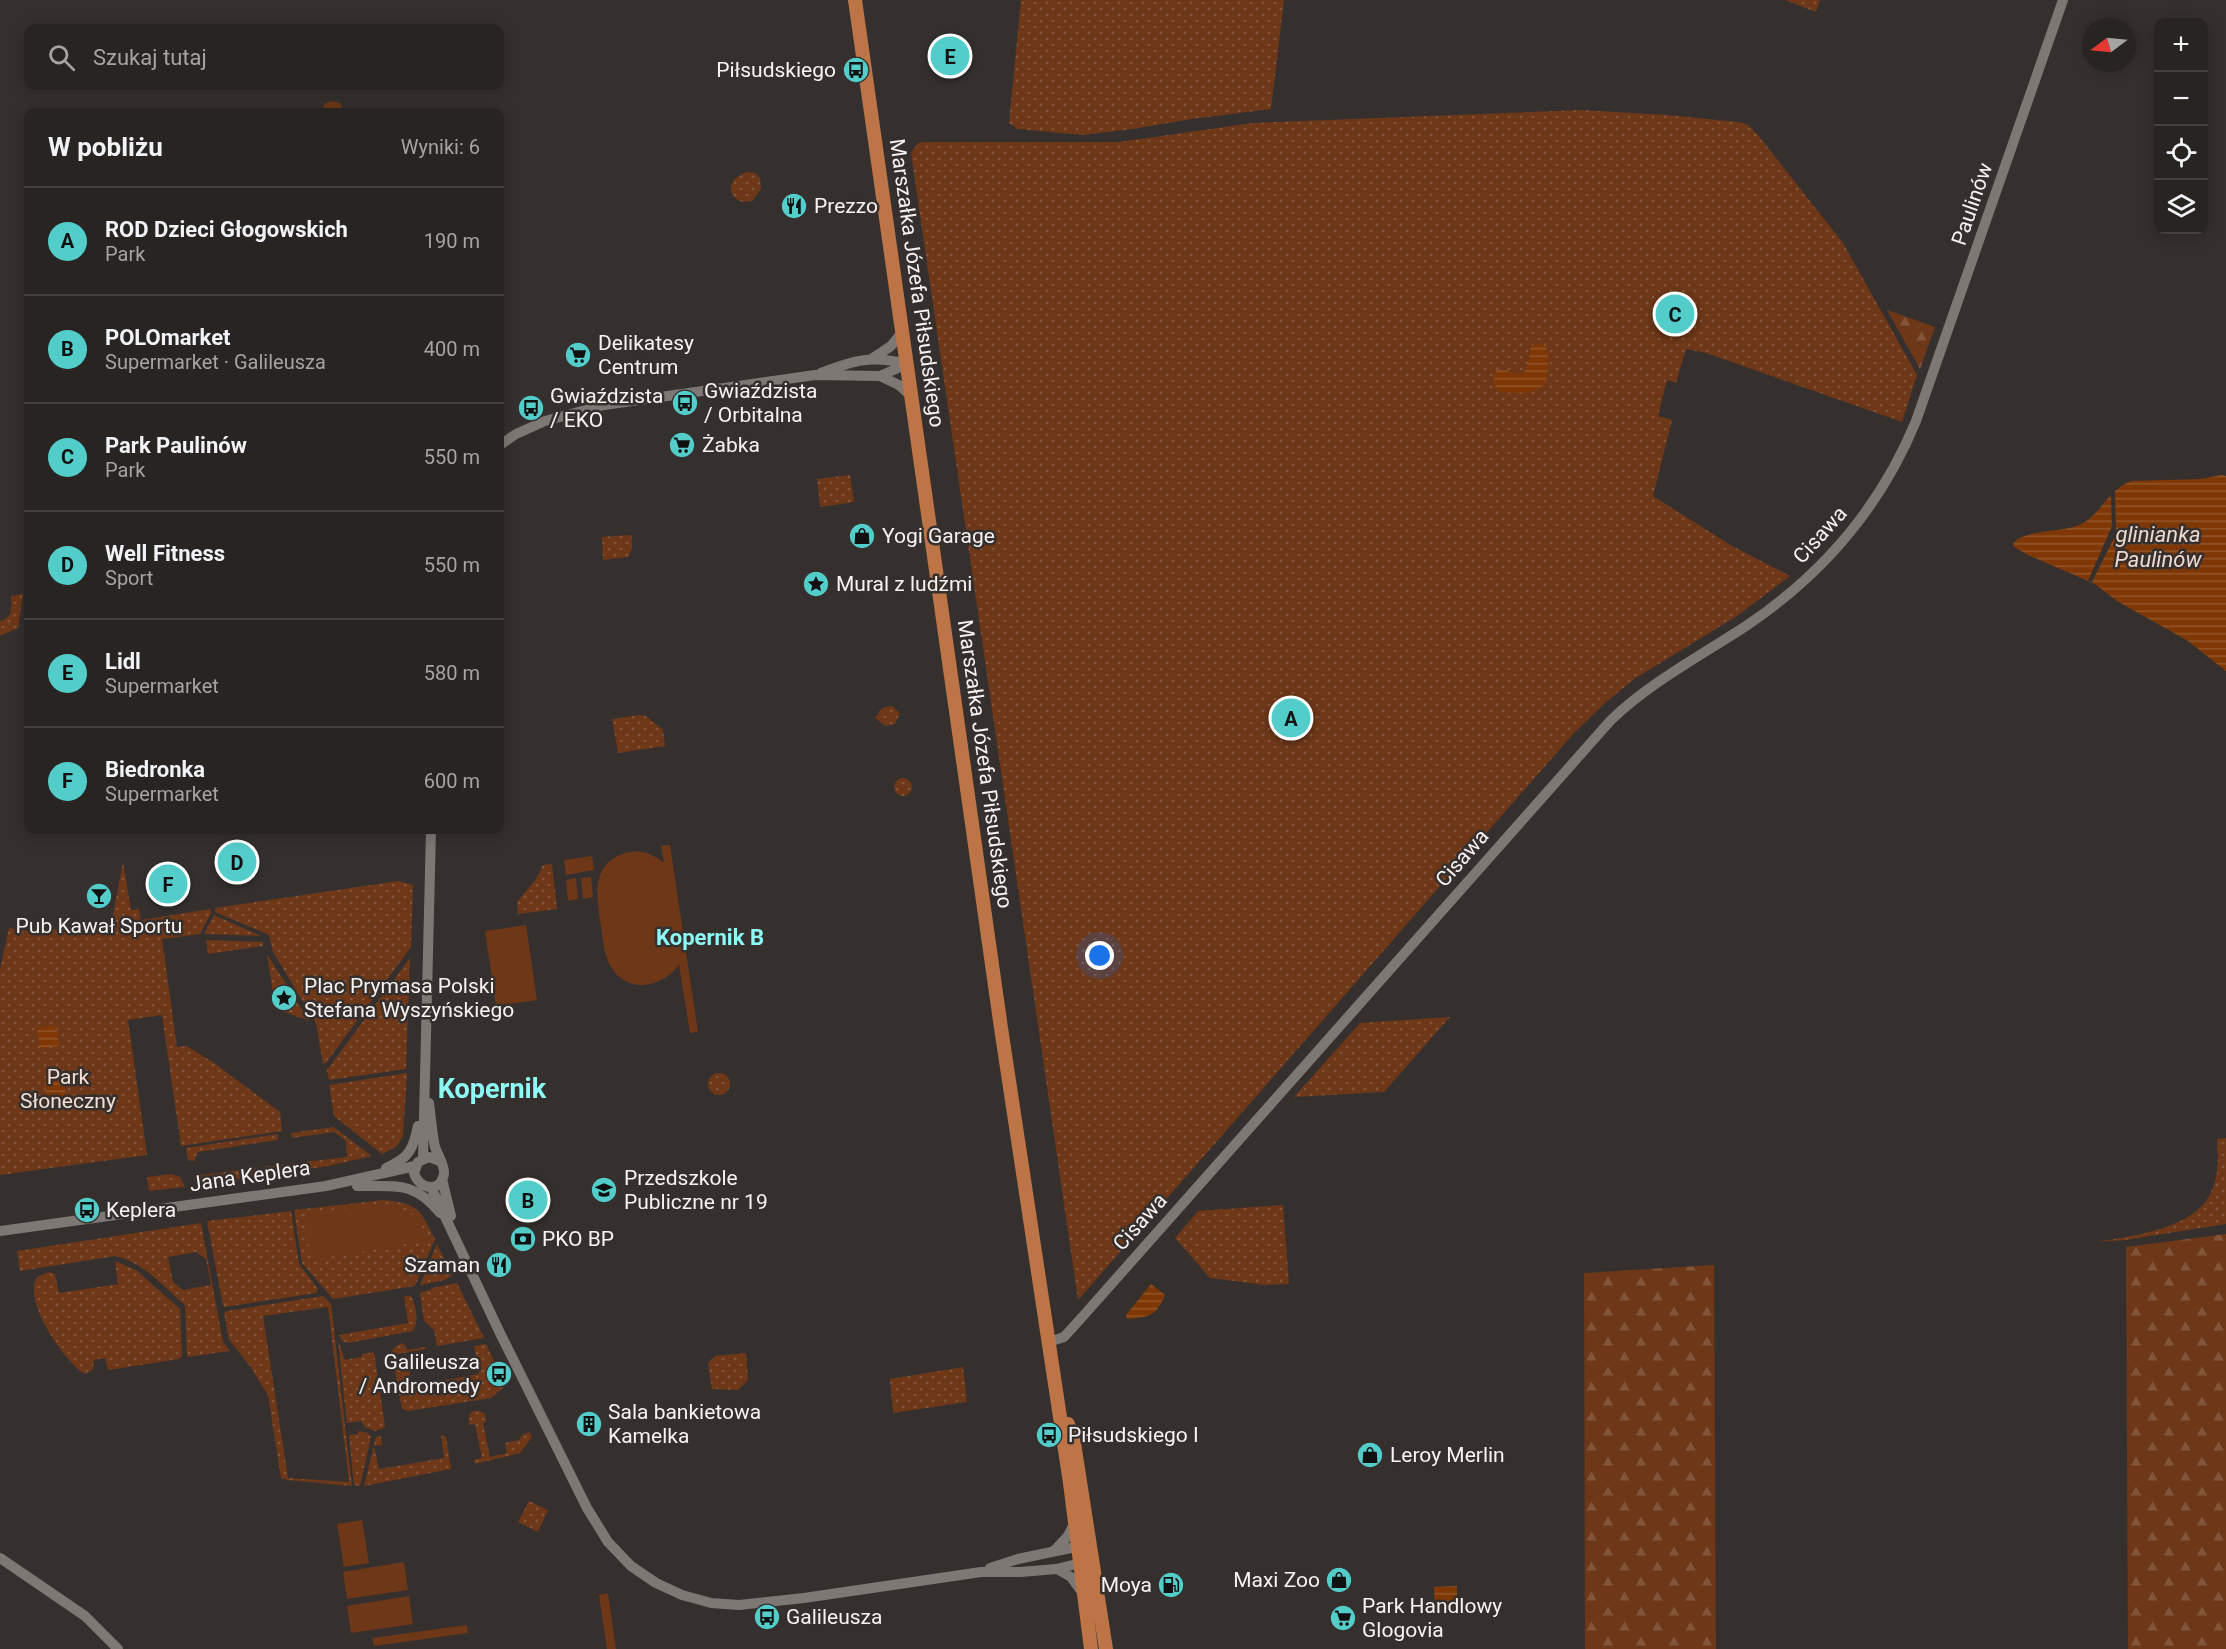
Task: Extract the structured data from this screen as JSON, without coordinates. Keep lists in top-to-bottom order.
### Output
{
  "streets": {
    "main road": ["Marszałka Józefa Piłsudskiego"],
    "street": ["Paulinów", "Cisawa", "Jana Keplera"]
  },
  "crossings": [
    ["Paulinów", "Cisawa"],
    ["Marszałka Józefa Piłsudskiego", "Cisawa"]
  ],
  "districts": ["Kopernik B", "Kopernik"],
  "water": ["glinianka Paulinów"],
  "parks": ["Park Słoneczny"],
  "places": {
    "bus stop": [
      "Piłsudskiego",
      "Gwiaździsta / Orbitalna",
      "Gwiaździsta / EKO",
      "Keplera",
      "Galileusza / Andromedy",
      "Piłsudskiego I",
      "Galileusza"
    ],
    "restaurant": ["Prezzo", "Szaman"],
    "supermarket": ["Delikatesy Centrum", "Żabka", "Park Handlowy Glogovia"],
    "shop": ["Yogi Garage", "Leroy Merlin", "Maxi Zoo"],
    "place": ["Mural z ludźmi", "Plac Prymasa Polski Stefana Wyszyńskiego"],
    "bar": ["Pub Kawał Sportu"],
    "school or university": ["Przedszkole Publiczne nr 19"],
    "bank": ["PKO BP"],
    "building": ["Sala bankietowa Kamelka"],
    "fuel station": ["Moya"]
  },
  "north": "left",
  "page": {
    "map_buttons": ["+", "−"],
    "search": "Szukaj tutaj",
    "pins": [
      "E",
      "C",
      "A",
      "D",
      "F",
      "B"
    ],
    "heading": ["W pobliżu", "Wyniki: 6"],
    "list": [
      {
        "mark": "A",
        "name": "ROD Dzieci Głogowskich",
        "note": "Park",
        "value": "190 m"
      },
      {
        "mark": "B",
        "name": "POLOmarket",
        "note": "Supermarket · Galileusza",
        "value": "400 m"
      },
      {
        "mark": "C",
        "name": "Park Paulinów",
        "note": "Park",
        "value": "550 m"
      },
      {
        "mark": "D",
        "name": "Well Fitness",
        "note": "Sport",
        "value": "550 m"
      },
      {
        "mark": "E",
        "name": "Lidl",
        "note": "Supermarket",
        "value": "580 m"
      },
      {
        "mark": "F",
        "name": "Biedronka",
        "note": "Supermarket",
        "value": "600 m"
      }
    ]
  }
}
